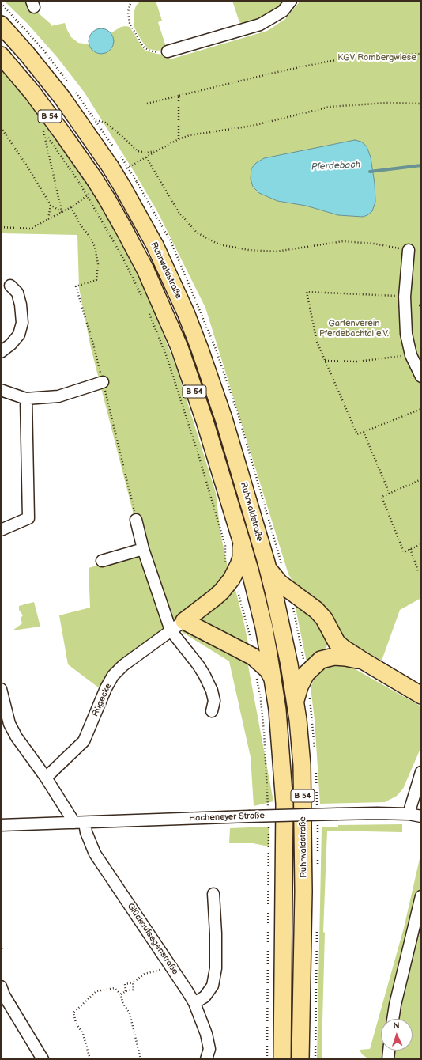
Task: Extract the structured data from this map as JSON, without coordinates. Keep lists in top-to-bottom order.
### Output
{
  "streets": {
    "highway": ["B 54", "Ruhrwaldstraße"],
    "street": ["Rügecke", "Hacheneyer Straße", "Glückaufsegenstraße"]
  },
  "crossings": [
    ["Rügecke", "Glückaufsegenstraße"],
    ["Hacheneyer Straße", "Glückaufsegenstraße"]
  ],
  "water": ["Pferdebach"],
  "parks": ["KGV Rombergwiese", "Gartenverein Pferdebachtal e.V."],
  "north": "top"
}
